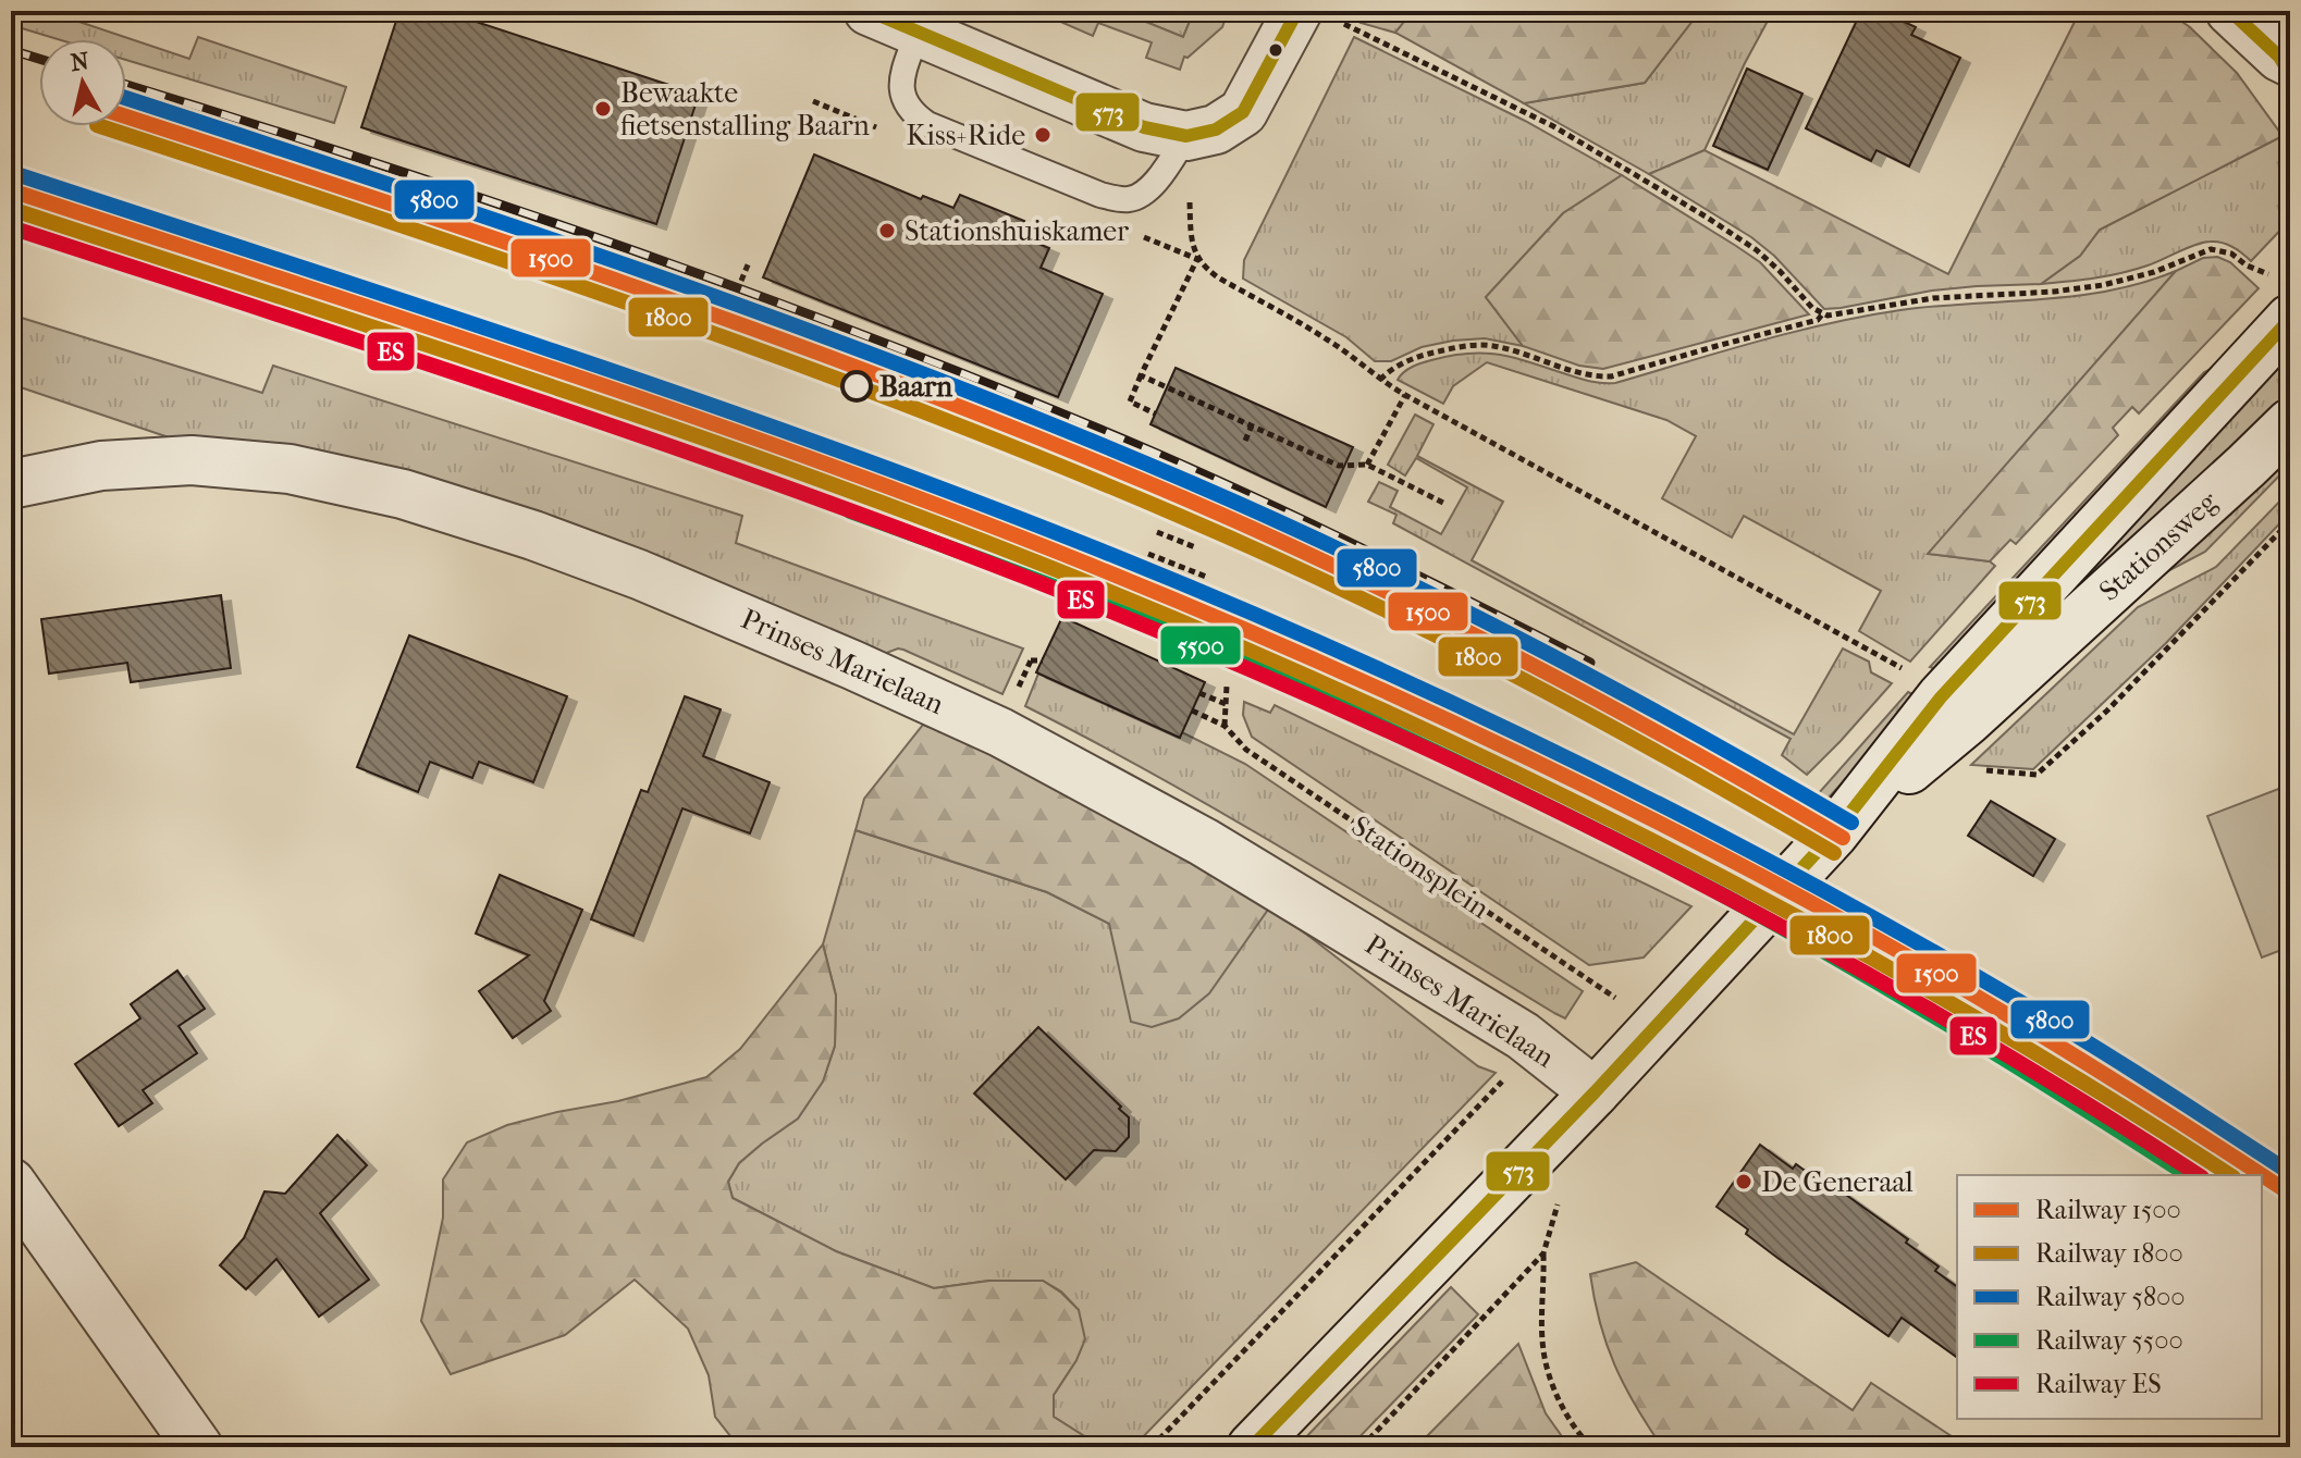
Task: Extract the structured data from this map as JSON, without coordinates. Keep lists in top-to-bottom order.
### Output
{
  "streets": {
    "street": ["Stationsweg", "Prinses Marielaan"],
    "path": ["Stationsplein"]
  },
  "places": [
    "Bewaakte fietsenstalling Baarn",
    "Kiss+Ride",
    "Stationshuiskamer",
    "Baarn",
    "De Generaal"
  ],
  "lines": [
    "transit line 573",
    "rail line 5800",
    "rail line 1500",
    "rail line 1800",
    "rail line ES",
    "rail line 5500"
  ],
  "legend": [
    "Railway 1500",
    "Railway 1800",
    "Railway 5800",
    "Railway 5500",
    "Railway ES"
  ],
  "north": "top"
}
